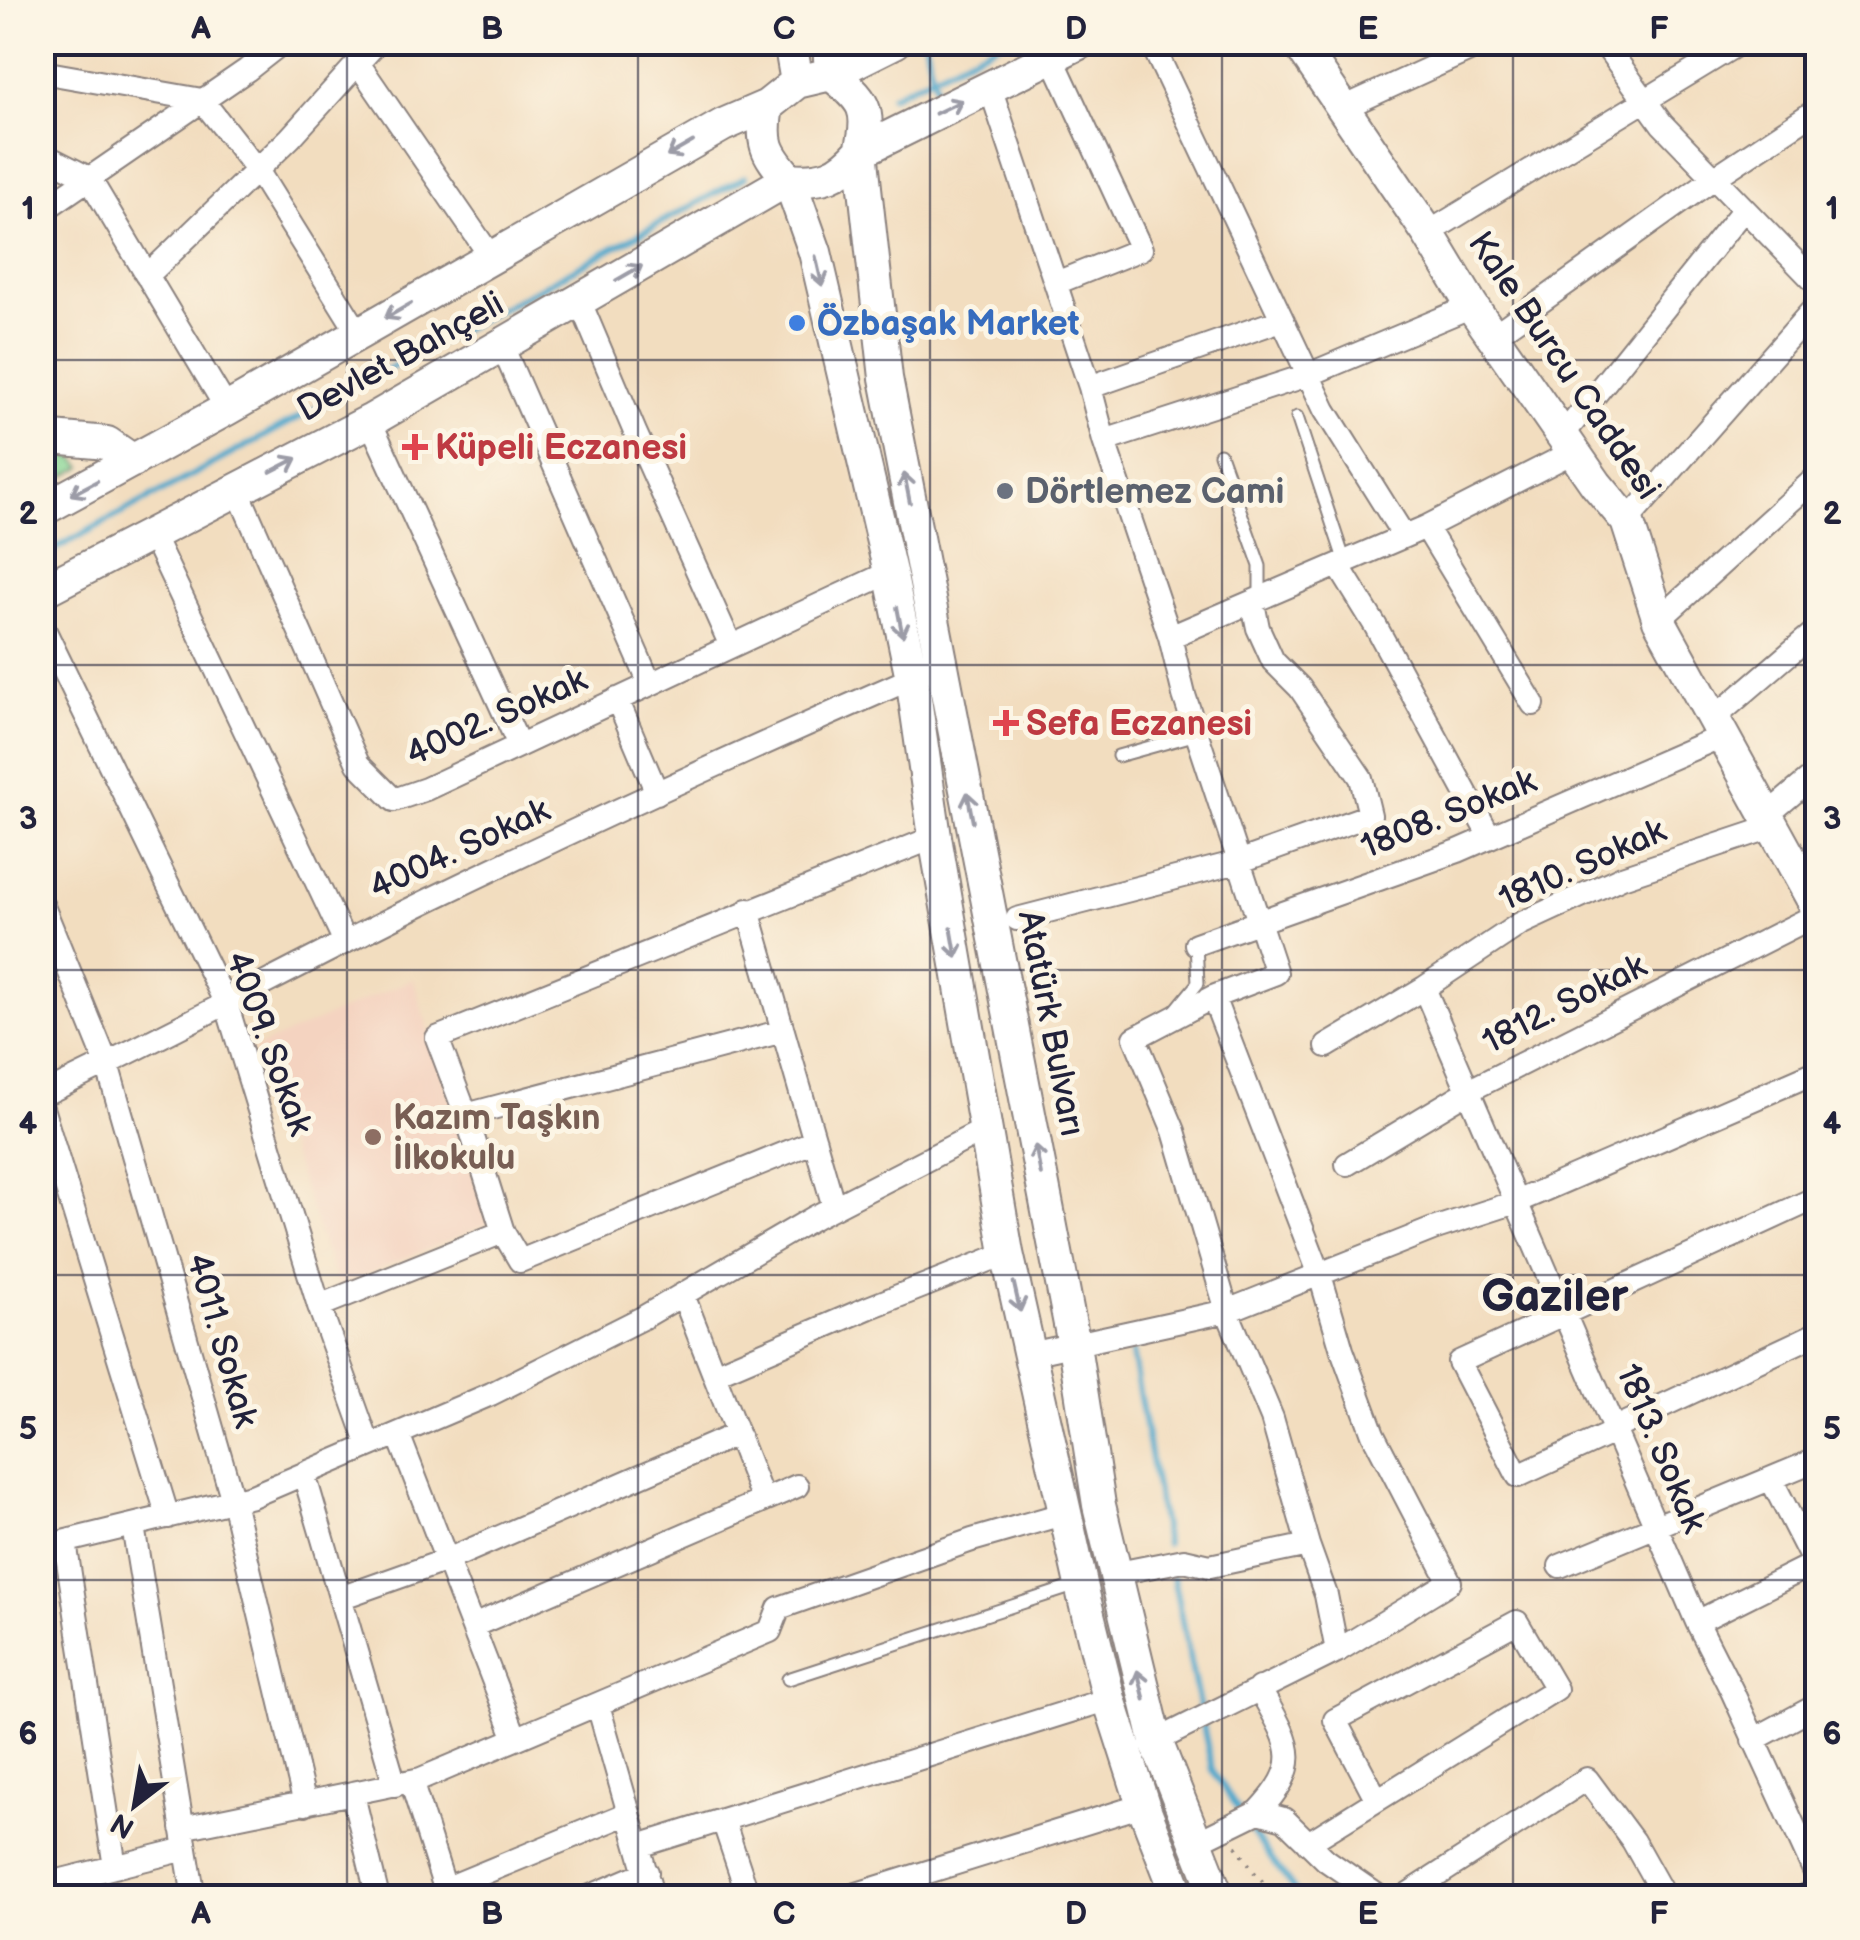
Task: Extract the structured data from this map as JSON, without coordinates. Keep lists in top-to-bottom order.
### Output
{
  "streets": {
    "main road": ["Devlet Bahçeli", "Kale Burcu Caddesi", "Atatürk Bulvarı"],
    "street": [
      "4002. Sokak",
      "1808. Sokak",
      "4004. Sokak",
      "1810. Sokak",
      "1812. Sokak",
      "4009. Sokak",
      "4011. Sokak",
      "1813. Sokak"
    ]
  },
  "crossings": [
    ["Devlet Bahçeli", "4002. Sokak"],
    ["Devlet Bahçeli", "Atatürk Bulvarı"],
    ["Kale Burcu Caddesi", "1808. Sokak"],
    ["Kale Burcu Caddesi", "1810. Sokak"],
    ["Kale Burcu Caddesi", "1812. Sokak"],
    ["4004. Sokak", "4009. Sokak"],
    ["4004. Sokak", "4011. Sokak"],
    ["1810. Sokak", "1813. Sokak"],
    ["1812. Sokak", "1813. Sokak"]
  ],
  "districts": ["Gaziler"],
  "places": {
    "other": ["Özbaşak Market", "Dörtlemez Cami", "Kazım Taşkın İlkokulu"],
    "health": ["Küpeli Eczanesi", "Sefa Eczanesi"]
  },
  "north": "bottom left",
  "grid": {
    "columns": [
      "A",
      "B",
      "C",
      "D",
      "E",
      "F"
    ],
    "rows": [
      "1",
      "2",
      "3",
      "4",
      "5",
      "6"
    ]
  }
}
